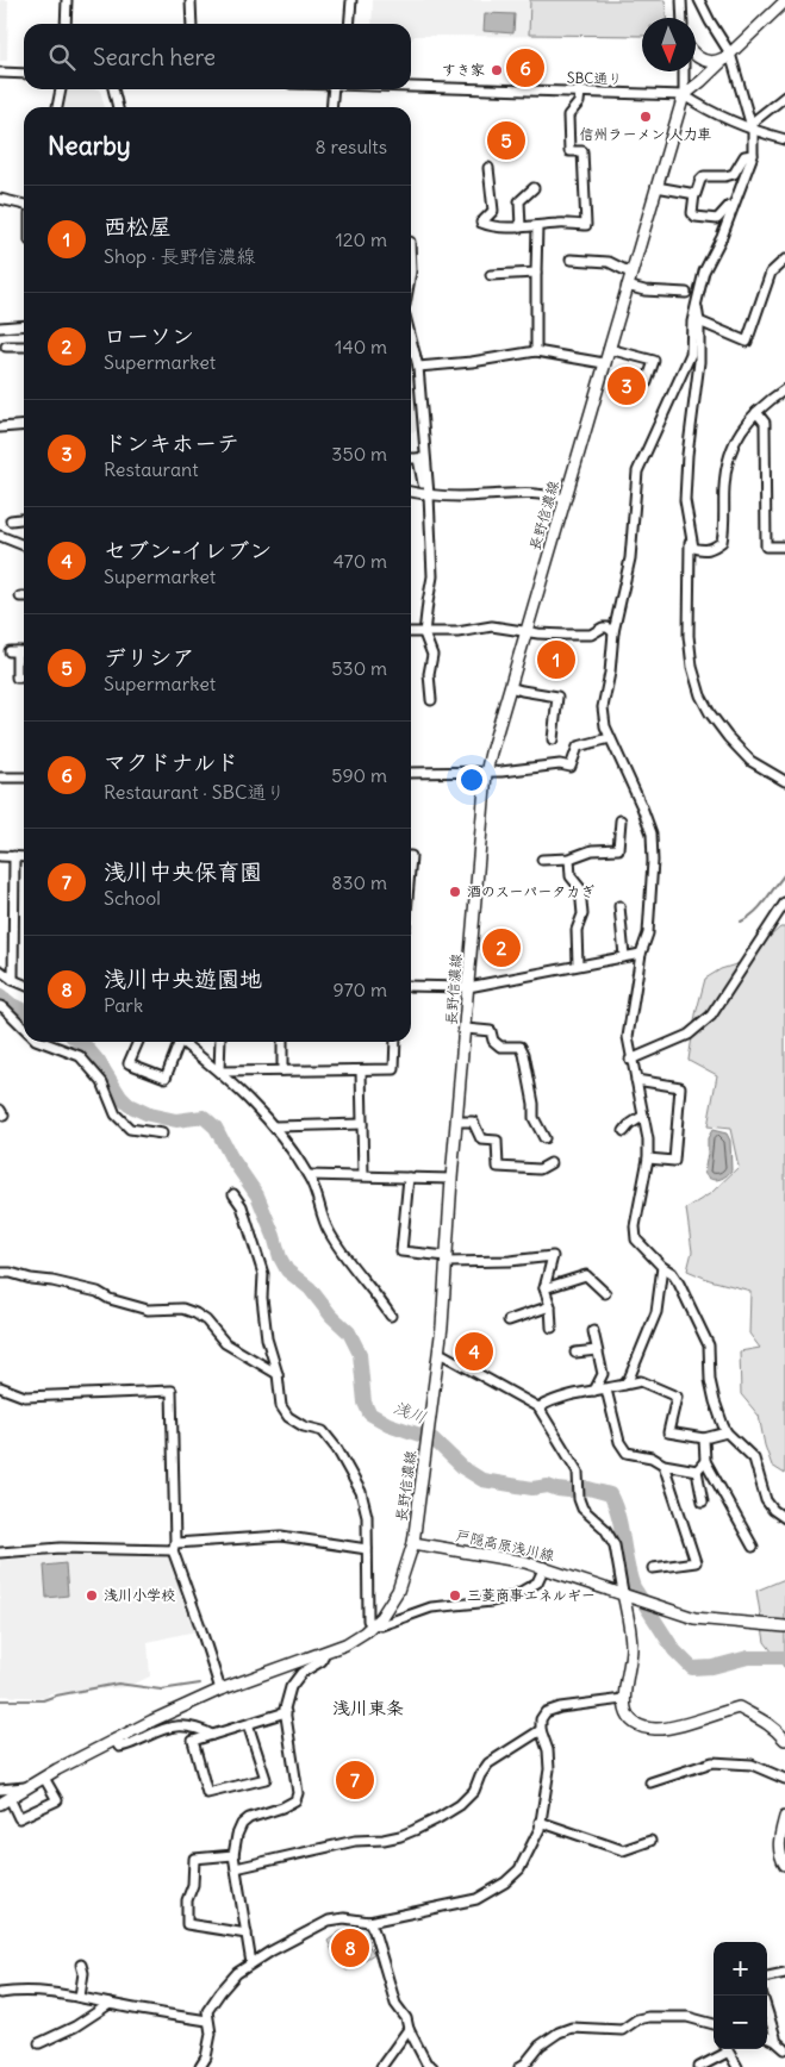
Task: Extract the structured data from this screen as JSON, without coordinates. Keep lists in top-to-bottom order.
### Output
{
  "streets": {
    "main road": ["長野信濃線", "戸隠高原浅川線"],
    "street": ["SBC通り"]
  },
  "crossings": [
    ["SBC通り", "長野信濃線"],
    ["長野信濃線", "戸隠高原浅川線"]
  ],
  "districts": ["浅川東条"],
  "water": ["浅川"],
  "places": [
    "すき家",
    "信州ラーメン 人力車",
    "酒のスーパータカぎ",
    "浅川小学校",
    "三菱商事エネルギー"
  ],
  "north": "bottom",
  "page": {
    "search": "Search here",
    "pins": [
      "6",
      "5",
      "3",
      "1",
      "2",
      "4",
      "7",
      "8"
    ],
    "heading": ["Nearby", "8 results"],
    "list": [
      {
        "mark": "1",
        "name": "西松屋",
        "note": "Shop · 長野信濃線",
        "value": "120 m"
      },
      {
        "mark": "2",
        "name": "ローソン",
        "note": "Supermarket",
        "value": "140 m"
      },
      {
        "mark": "3",
        "name": "ドンキホーテ",
        "note": "Restaurant",
        "value": "350 m"
      },
      {
        "mark": "4",
        "name": "セブン-イレブン",
        "note": "Supermarket",
        "value": "470 m"
      },
      {
        "mark": "5",
        "name": "デリシア",
        "note": "Supermarket",
        "value": "530 m"
      },
      {
        "mark": "6",
        "name": "マクドナルド",
        "note": "Restaurant · SBC通り",
        "value": "590 m"
      },
      {
        "mark": "7",
        "name": "浅川中央保育園",
        "note": "School",
        "value": "830 m"
      },
      {
        "mark": "8",
        "name": "浅川中央遊園地",
        "note": "Park",
        "value": "970 m"
      }
    ],
    "map_buttons": ["+", "−"]
  }
}
